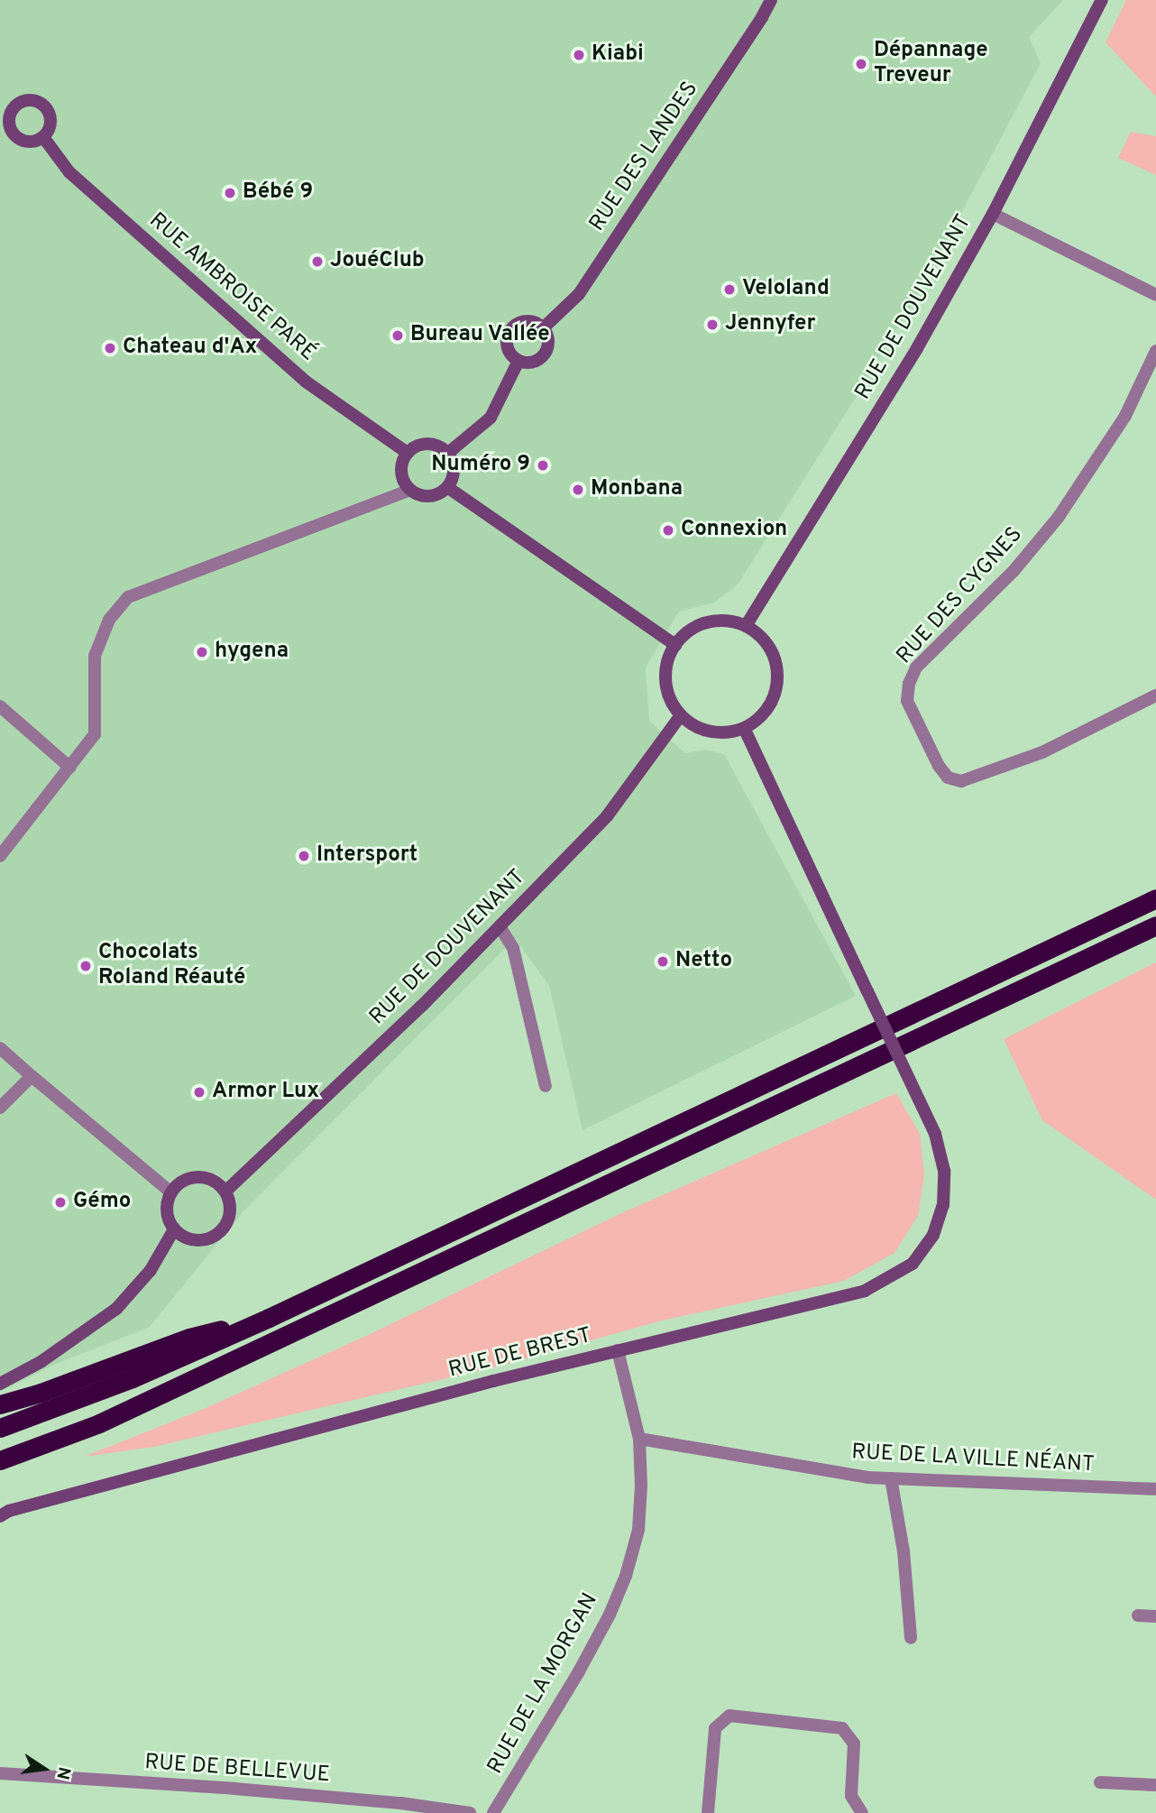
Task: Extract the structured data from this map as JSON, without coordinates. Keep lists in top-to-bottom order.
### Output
{
  "streets": {
    "street": [
      "RUE DES LANDES",
      "RUE AMBROISE PARÉ",
      "RUE DE DOUVENANT",
      "RUE DES CYGNES",
      "RUE DE BREST",
      "RUE DE LA VILLE NÉANT",
      "RUE DE LA MORGAN",
      "RUE DE BELLEVUE"
    ]
  },
  "crossings": [
    ["RUE DE DOUVENANT", "RUE DE BREST"],
    ["RUE DE BREST", "RUE DE LA MORGAN"],
    ["RUE DE LA VILLE NÉANT", "RUE DE LA MORGAN"]
  ],
  "places": [
    "Kiabi",
    "Dépannage Treveur",
    "Bébé 9",
    "JouéClub",
    "Veloland",
    "Jennyfer",
    "Bureau Vallée",
    "Chateau d'Ax",
    "Numéro 9",
    "Monbana",
    "Connexion",
    "hygena",
    "Intersport",
    "Netto",
    "Chocolats Roland Réauté",
    "Armor Lux",
    "Gémo"
  ],
  "north": "right"
}
